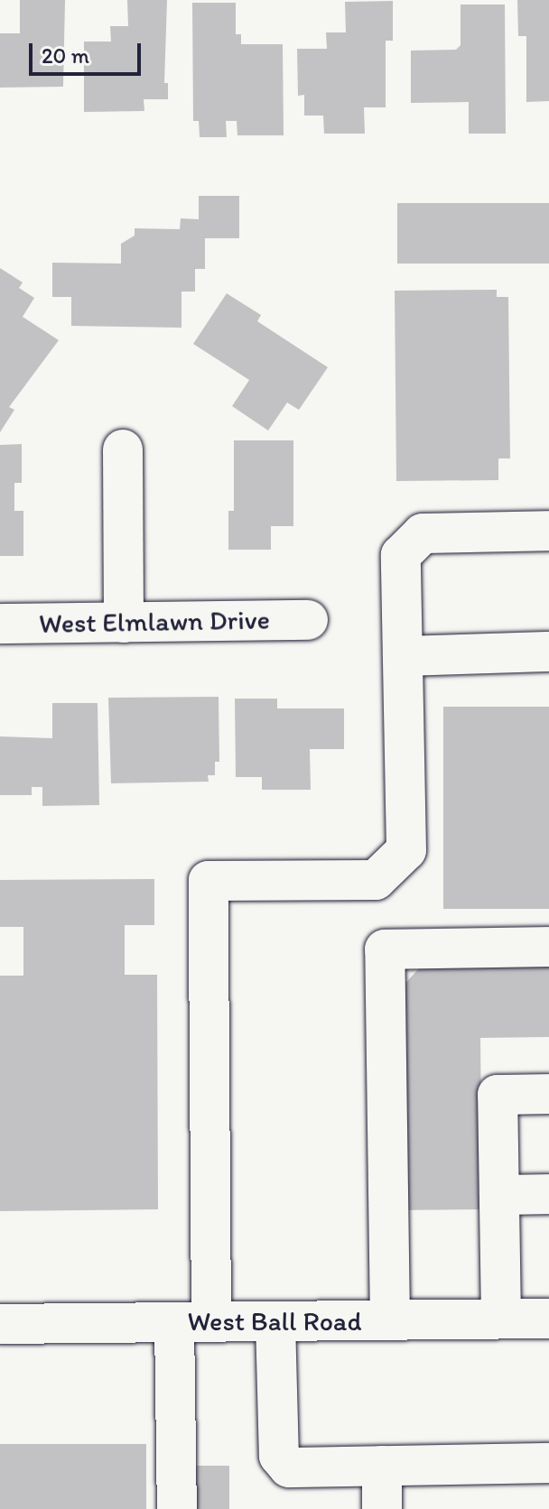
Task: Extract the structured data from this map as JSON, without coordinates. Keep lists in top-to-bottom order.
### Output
{
  "streets": {
    "main road": ["West Elmlawn Drive", "West Ball Road"]
  },
  "scale_bar": "20 m"
}
